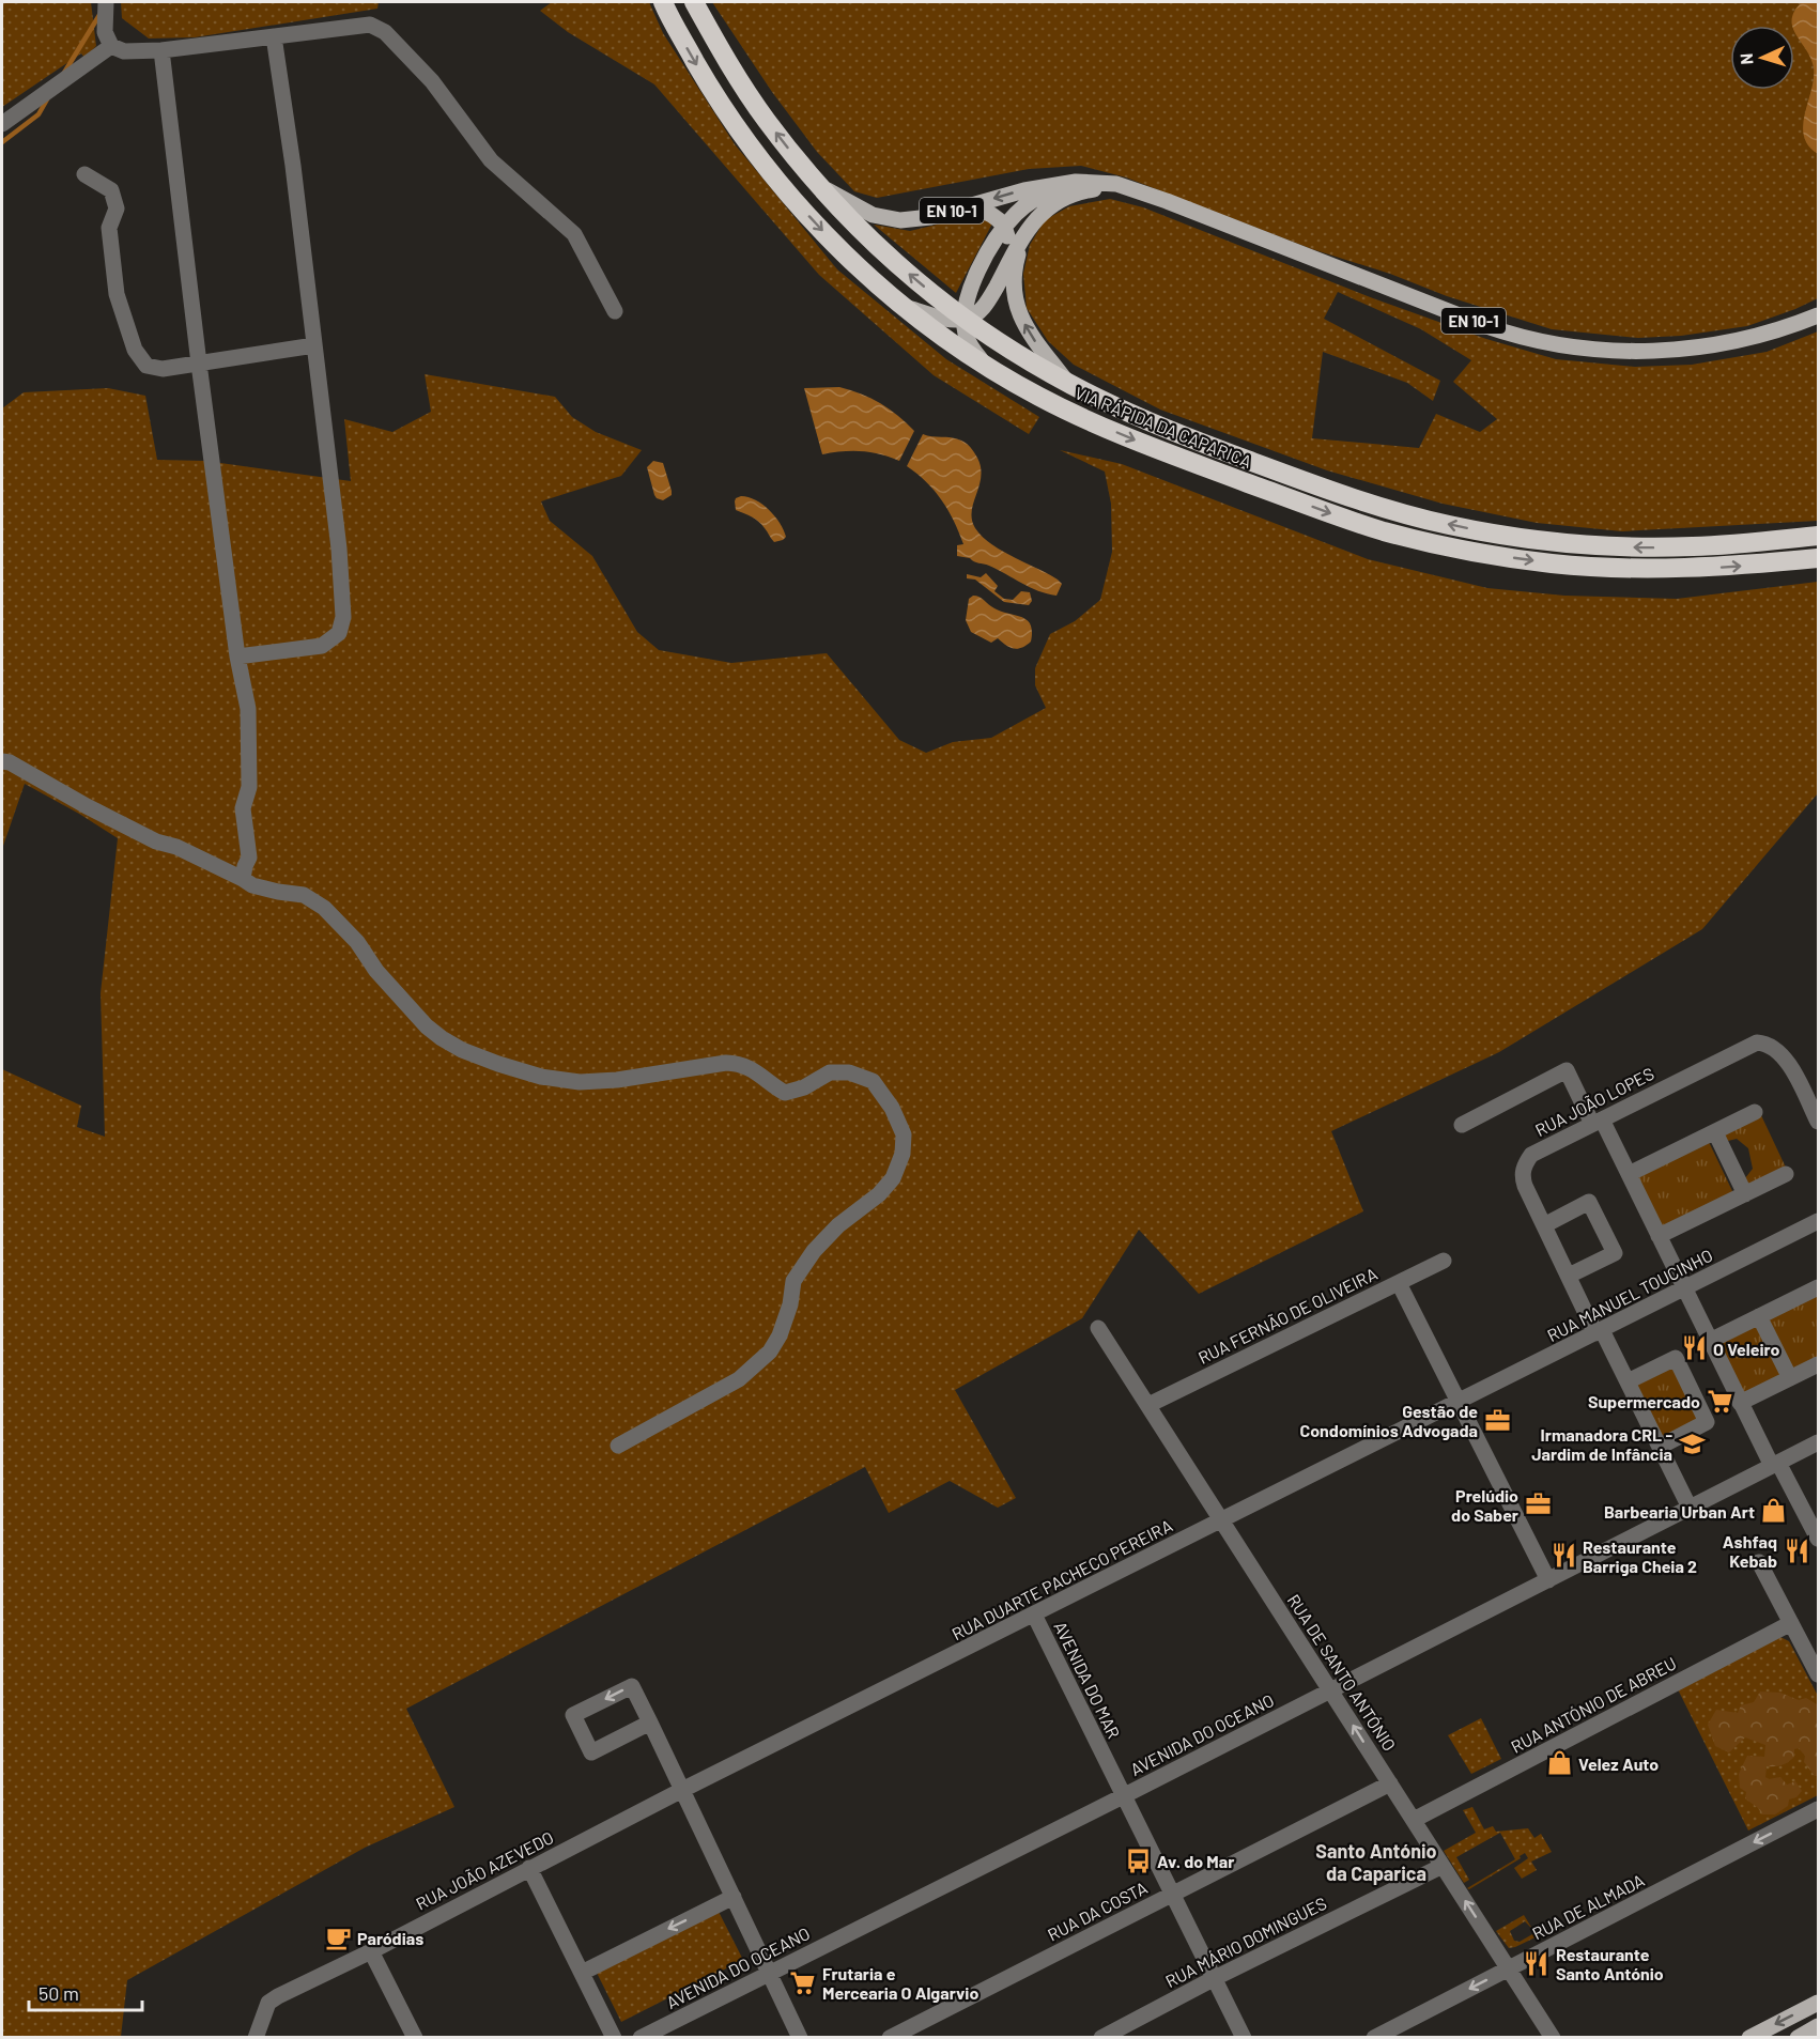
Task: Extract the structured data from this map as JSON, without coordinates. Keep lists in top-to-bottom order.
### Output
{
  "streets": {
    "highway": ["VIA RÁPIDA DA CAPARICA"],
    "main road": ["EN 10-1"],
    "street": [
      "RUA JOÃO LOPES",
      "RUA MANUEL TOUCINHO",
      "RUA FERNÃO DE OLIVEIRA",
      "RUA DUARTE PACHECO PEREIRA",
      "RUA DE SANTO ANTÓNIO",
      "AVENIDA DO MAR",
      "RUA ANTÓNIO DE ABREU",
      "AVENIDA DO OCEANO",
      "RUA JOÃO AZEVEDO",
      "RUA DE ALMADA",
      "RUA DA COSTA",
      "RUA MÁRIO DOMINGUES"
    ]
  },
  "crossings": [
    ["EN 10-1", "VIA RÁPIDA DA CAPARICA"],
    ["RUA JOÃO LOPES", "RUA MANUEL TOUCINHO"],
    ["RUA JOÃO LOPES", "AVENIDA DO OCEANO"],
    ["RUA MANUEL TOUCINHO", "RUA DUARTE PACHECO PEREIRA"],
    ["RUA FERNÃO DE OLIVEIRA", "RUA DE SANTO ANTÓNIO"],
    ["RUA DUARTE PACHECO PEREIRA", "RUA DE SANTO ANTÓNIO"],
    ["RUA DUARTE PACHECO PEREIRA", "AVENIDA DO MAR"],
    ["RUA DUARTE PACHECO PEREIRA", "RUA JOÃO AZEVEDO"],
    ["RUA DE SANTO ANTÓNIO", "RUA ANTÓNIO DE ABREU"],
    ["RUA DE SANTO ANTÓNIO", "AVENIDA DO OCEANO"],
    ["RUA DE SANTO ANTÓNIO", "RUA DE ALMADA"],
    ["RUA DE SANTO ANTÓNIO", "RUA DA COSTA"],
    ["RUA DE SANTO ANTÓNIO", "RUA MÁRIO DOMINGUES"],
    ["AVENIDA DO MAR", "AVENIDA DO OCEANO"],
    ["AVENIDA DO MAR", "RUA DA COSTA"],
    ["AVENIDA DO MAR", "RUA MÁRIO DOMINGUES"]
  ],
  "one_way": ["RUA DE ALMADA"],
  "districts": ["Santo António da Caparica"],
  "places": {
    "restaurant": [
      "O Veleiro",
      "Ashfaq Kebab",
      "Restaurante Barriga Cheia 2",
      "Restaurante Santo António"
    ],
    "supermarket": ["Supermercado", "Frutaria e Mercearia O Algarvio"],
    "office": ["Gestão de Condomínios Advogada", "Prelúdio do Saber"],
    "school or university": ["Irmanadora CRL - Jardim de Infância"],
    "shop": ["Barbearia Urban Art", "Velez Auto"],
    "bus stop": ["Av. do Mar"],
    "cafe": ["Paródias"]
  },
  "scale_bar": "50 m",
  "north": "left"
}
